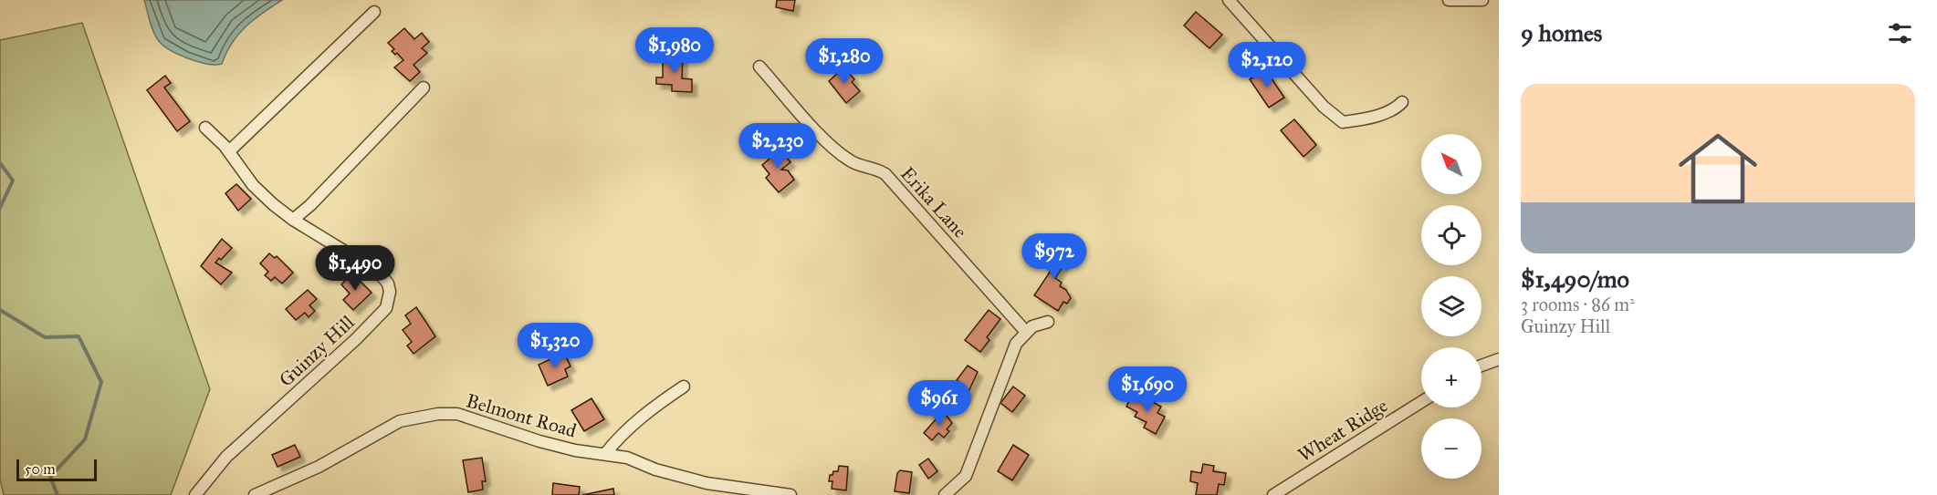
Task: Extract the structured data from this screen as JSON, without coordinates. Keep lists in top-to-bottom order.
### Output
{
  "streets": {
    "street": [
      "Erika Lane",
      "Guinzy Hill",
      "Belmont Road",
      "Wheat Ridge"
    ]
  },
  "scale_bar": "50 m",
  "north": "top left",
  "page": {
    "heading": "9 homes",
    "price": [
      "$1,980",
      "$1,280",
      "$2,120",
      "$2,230",
      "$972",
      "$1,490",
      "$1,320",
      "$1,690",
      "$961"
    ],
    "list": [
      {
        "name": "$1,490/mo",
        "note": "3 rooms · 86 m² · Guinzy Hill"
      }
    ],
    "map_buttons": ["+", "−"],
    "scale": "50 m"
  }
}
